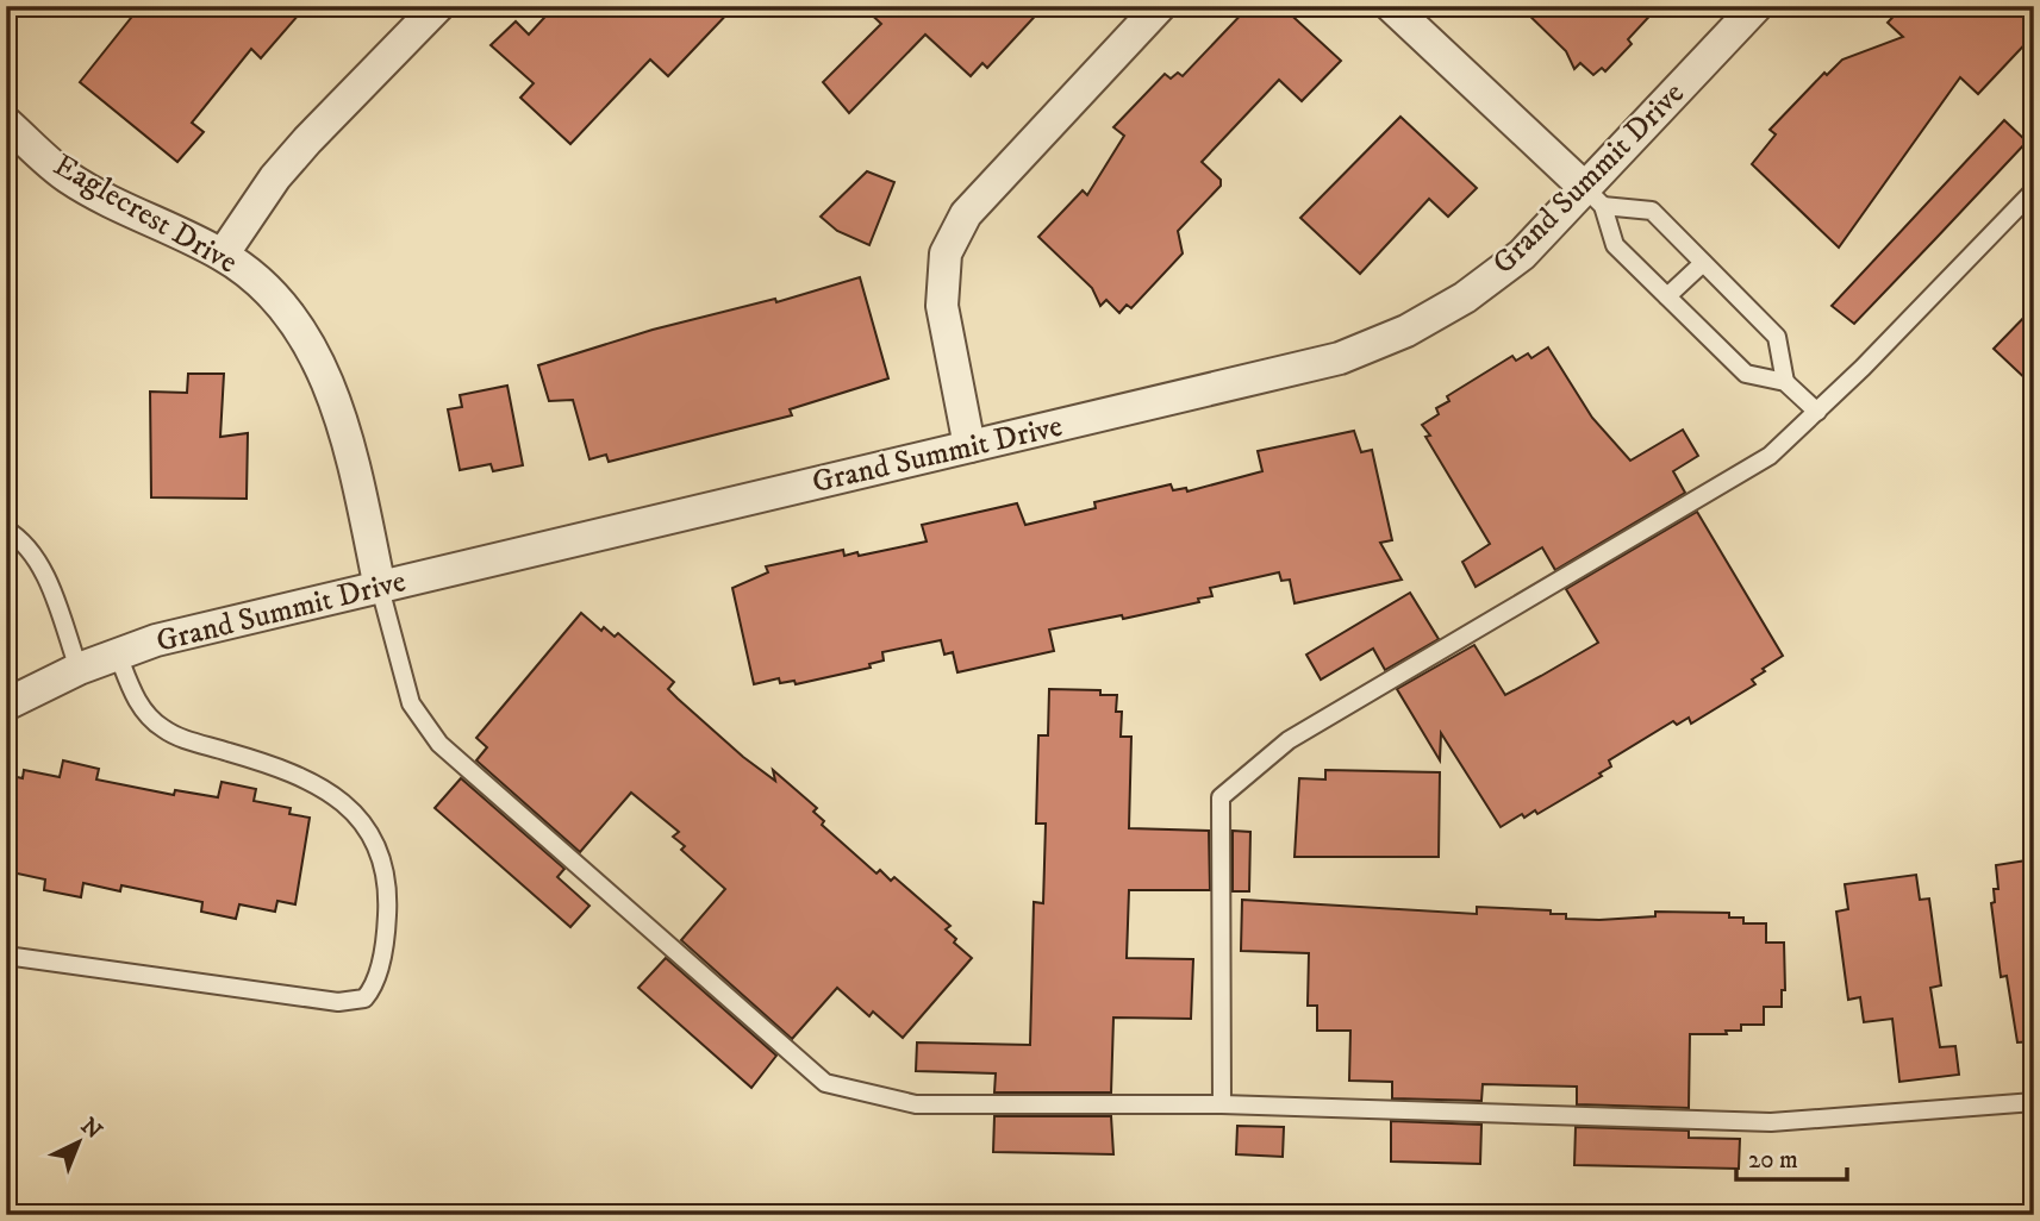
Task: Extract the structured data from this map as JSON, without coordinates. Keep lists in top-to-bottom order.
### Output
{
  "streets": {
    "street": ["Grand Summit Drive", "Eaglecrest Drive"]
  },
  "crossings": [
    ["Grand Summit Drive", "Eaglecrest Drive"]
  ],
  "scale_bar": "20 m",
  "north": "top right"
}
